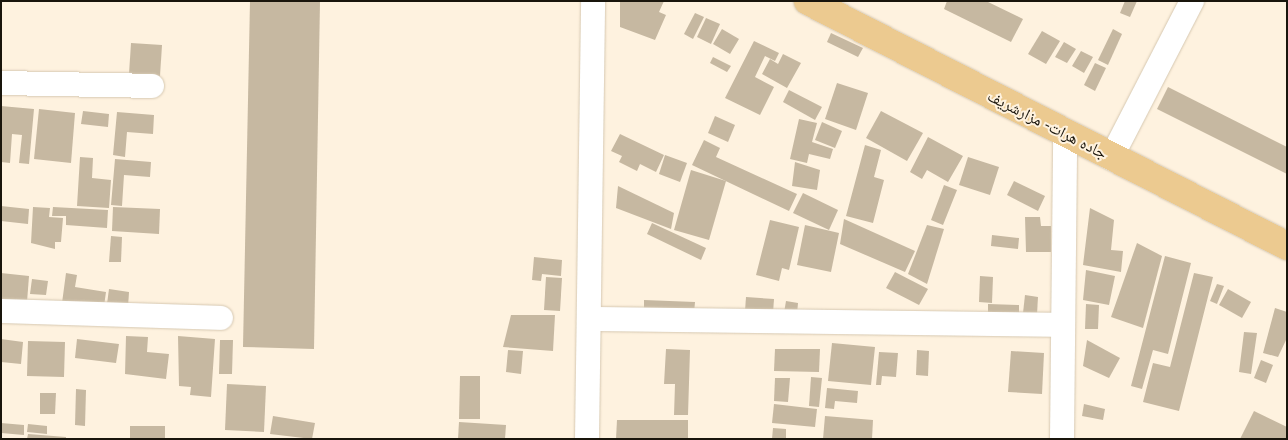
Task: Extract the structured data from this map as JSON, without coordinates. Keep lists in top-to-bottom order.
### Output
{
  "streets": {
    "highway": ["جاده هرات- مزارشریف"]
  }
}
